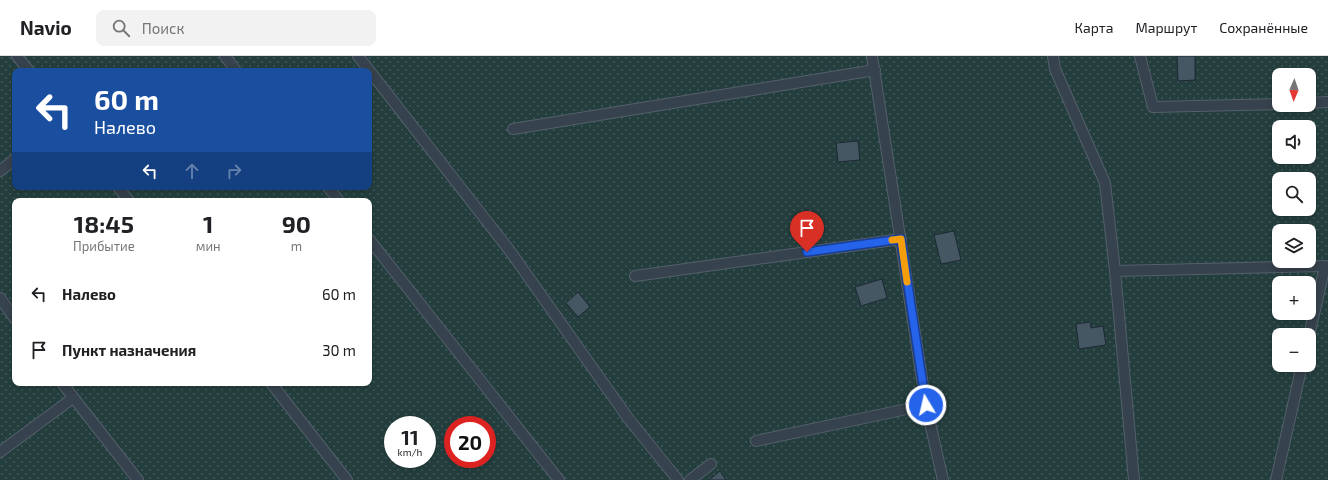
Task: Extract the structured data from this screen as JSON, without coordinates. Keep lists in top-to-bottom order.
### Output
{
  "north": "bottom",
  "page": {
    "header": "Navio",
    "search": "Поиск",
    "nav": ["Карта", "Маршрут", "Сохранённые"],
    "map_buttons": ["+", "−"],
    "turn": ["60 m", "Налево"],
    "eta": [
      "18:45",
      "Прибытие",
      "1",
      "мин",
      "90",
      "m"
    ],
    "list": [
      {
        "name": "Налево",
        "value": "60 m"
      },
      {
        "name": "Пункт назначения",
        "value": "30 m"
      }
    ],
    "speed": "11 km/h",
    "limit": "20"
  }
}
